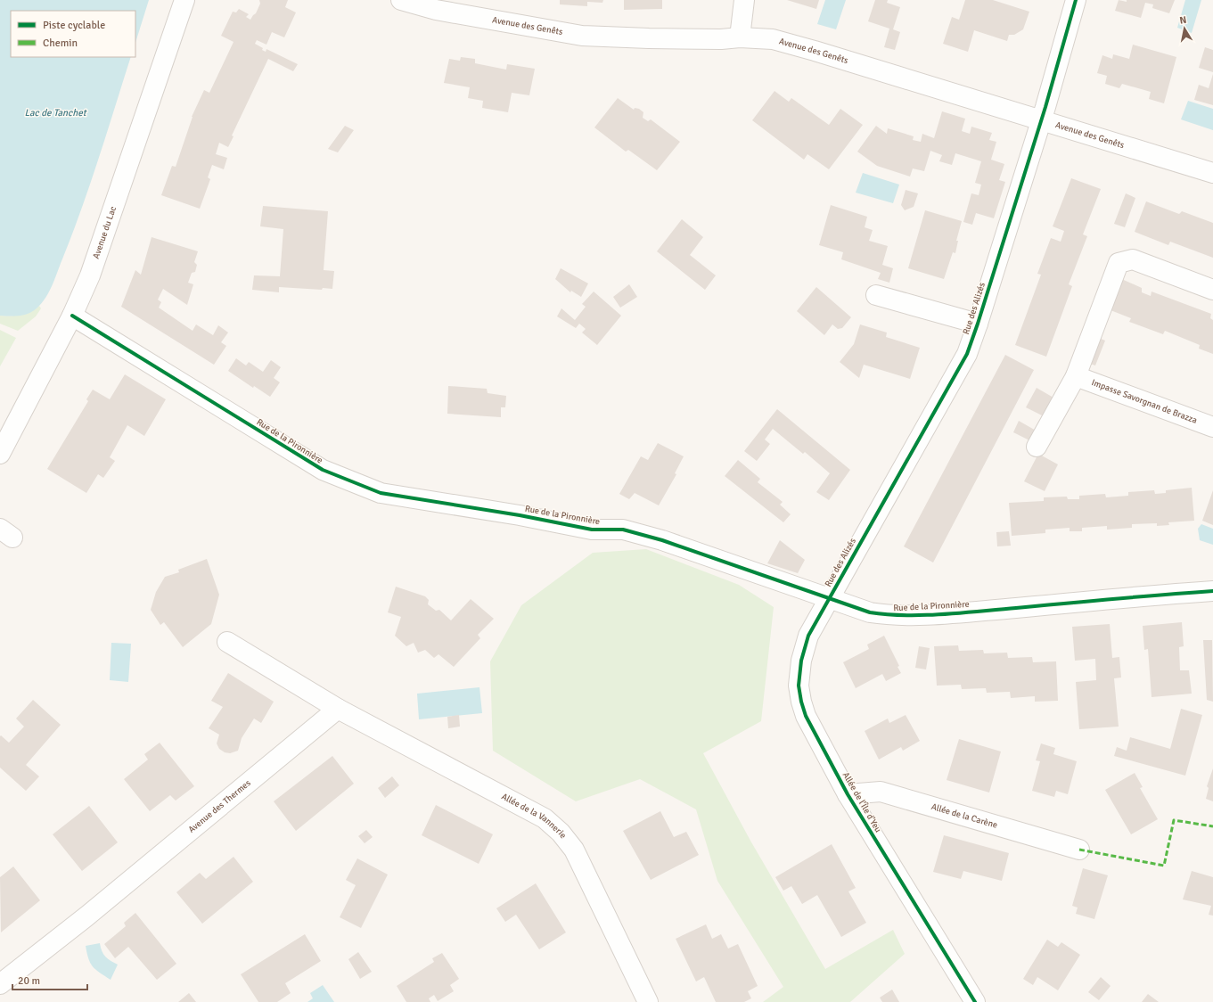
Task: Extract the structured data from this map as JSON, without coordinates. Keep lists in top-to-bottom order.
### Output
{
  "streets": {
    "street": [
      "Avenue des Genêts",
      "Avenue du Lac",
      "Rue des Alizés",
      "Impasse Savorgnan de Brazza",
      "Rue de la Pironnière",
      "Allée de l'Île d'Yeu",
      "Avenue des Thermes",
      "Allée de la Carène",
      "Allée de la Vannerie"
    ]
  },
  "crossings": [
    ["Avenue des Genêts", "Rue des Alizés"],
    ["Avenue du Lac", "Rue de la Pironnière"],
    ["Rue des Alizés", "Rue de la Pironnière"],
    ["Rue des Alizés", "Allée de l'Île d'Yeu"],
    ["Rue de la Pironnière", "Allée de l'Île d'Yeu"],
    ["Allée de l'Île d'Yeu", "Allée de la Carène"],
    ["Avenue des Thermes", "Allée de la Vannerie"]
  ],
  "water": ["Lac de Tanchet"],
  "legend": ["Piste cyclable", "Chemin"],
  "scale_bar": "20 m",
  "north": "top"
}
